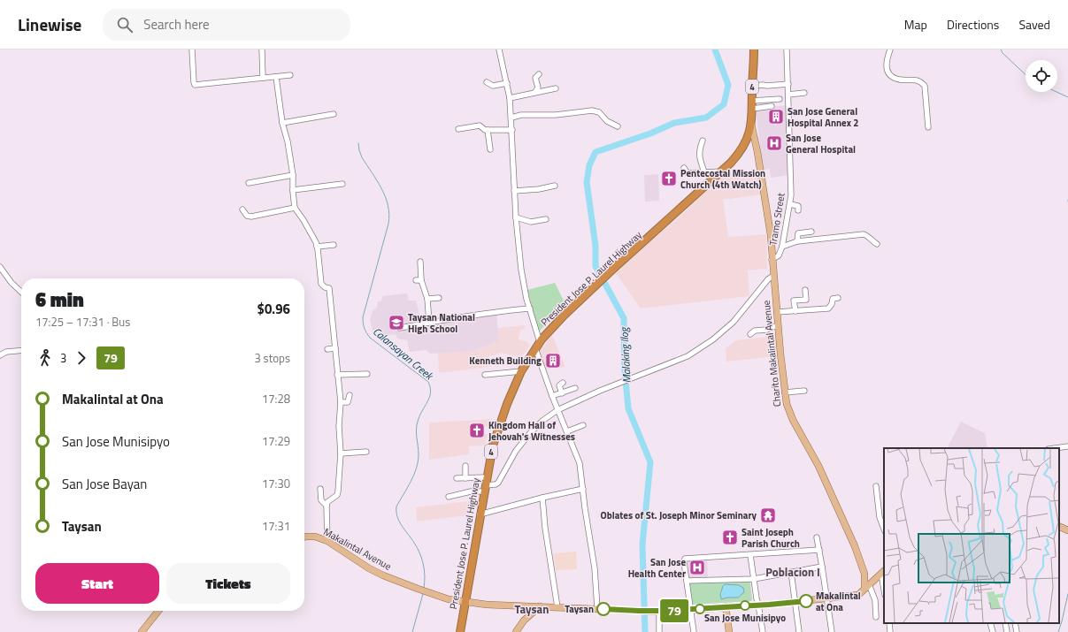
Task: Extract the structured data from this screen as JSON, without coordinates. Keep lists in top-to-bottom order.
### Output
{
  "streets": {
    "highway": ["4", "President Jose P. Laurel Highway"],
    "main road": ["Charito Makalintal Avenue", "Makalintal Avenue"],
    "street": ["Tramo Street"]
  },
  "crossings": [
    ["Tramo Street", "Charito Makalintal Avenue"],
    ["President Jose P. Laurel Highway", "Charito Makalintal Avenue"],
    ["President Jose P. Laurel Highway", "Makalintal Avenue"],
    ["Charito Makalintal Avenue", "Makalintal Avenue"]
  ],
  "districts": ["Poblacion I", "Taysan"],
  "water": ["Calansayan Creek", "Malaking Ilog"],
  "places": {
    "building": ["San Jose General Hospital Annex 2", "Kenneth Building"],
    "hospital": ["San Jose General Hospital", "San Jose Health Center"],
    "church": ["Pentecostal Mission Church (4th Watch)", "Kingdom Hall of Jehovah's Witnesses", "Saint Joseph Parish Church"],
    "school or university": ["Taysan National High School"],
    "temple": ["Oblates of St. Joseph Minor Seminary"],
    "other": ["Makalintal at Ona", "San Jose Munisipyo", "Taysan"]
  },
  "lines": ["bus line 79"],
  "page": {
    "header": "Linewise",
    "search": "Search here",
    "nav": ["Map", "Directions", "Saved"],
    "on_map": "79",
    "heading": ["6 min", "17:25 – 17:31 · Bus", "$0.96"],
    "legs": ["3", "79", "3 stops"],
    "list": [
      {
        "name": "Makalintal at Ona",
        "value": "17:28"
      },
      {
        "name": "San Jose Munisipyo",
        "value": "17:29"
      },
      {
        "name": "San Jose Bayan",
        "value": "17:30"
      },
      {
        "name": "Taysan",
        "value": "17:31"
      }
    ],
    "buttons": ["Start", "Tickets"]
  }
}
